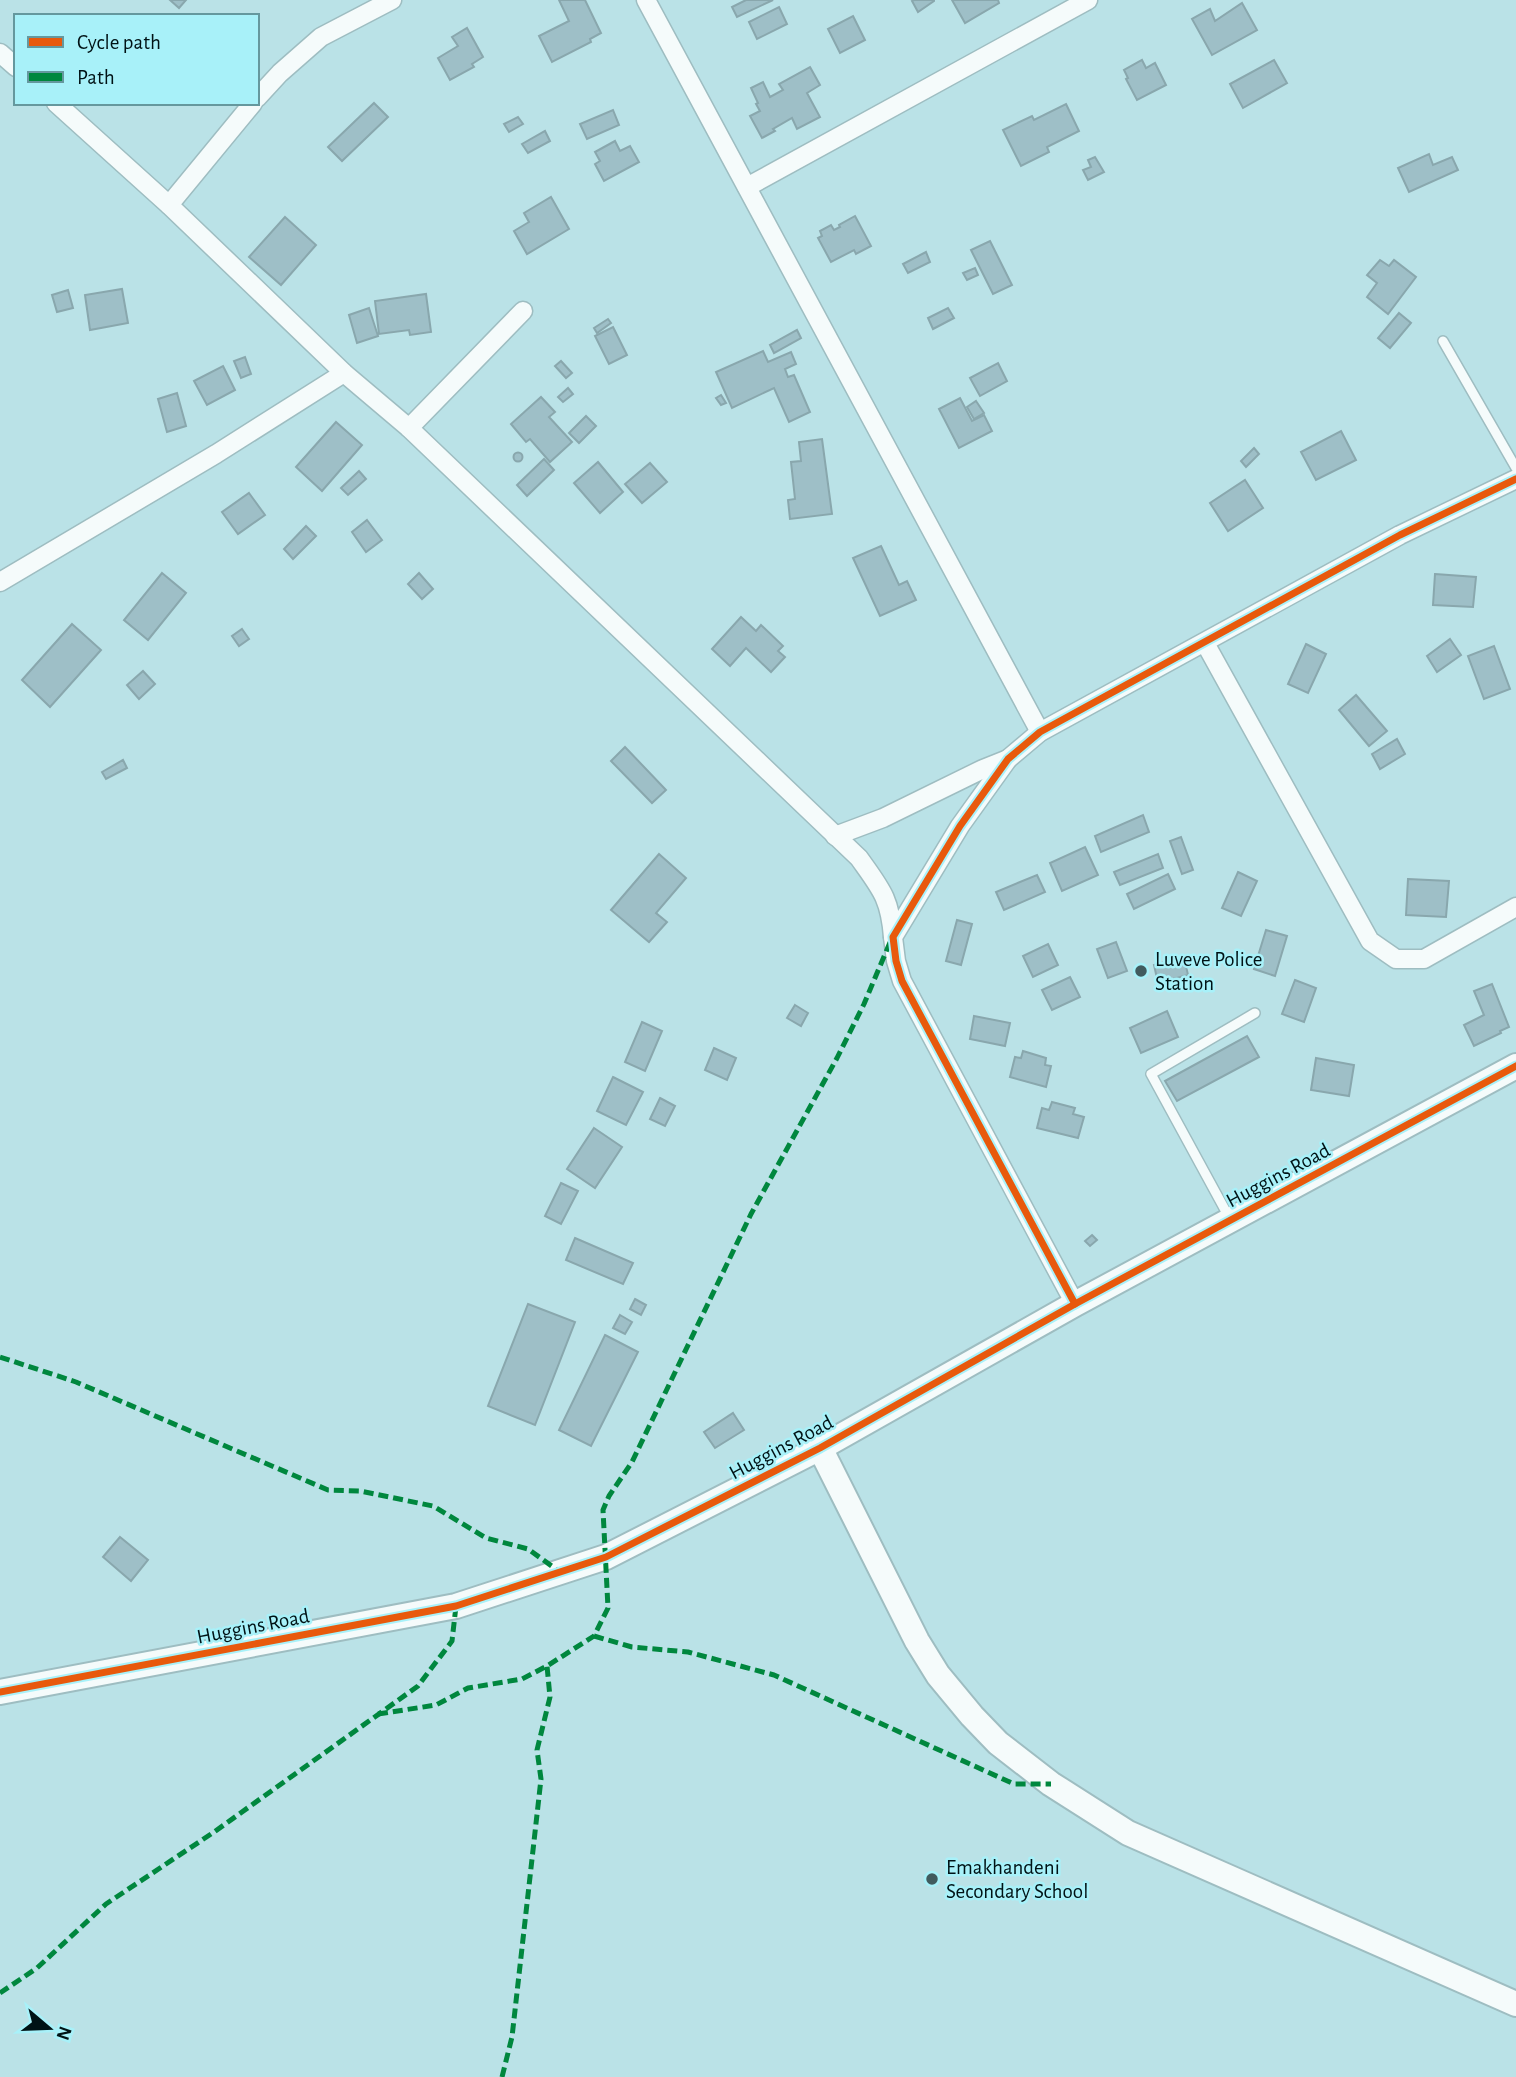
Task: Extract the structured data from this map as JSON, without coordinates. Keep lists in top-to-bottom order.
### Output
{
  "streets": {
    "street": ["Huggins Road"]
  },
  "places": ["Luveve Police Station", "Emakhandeni Secondary School"],
  "legend": ["Cycle path", "Path"],
  "north": "right"
}
